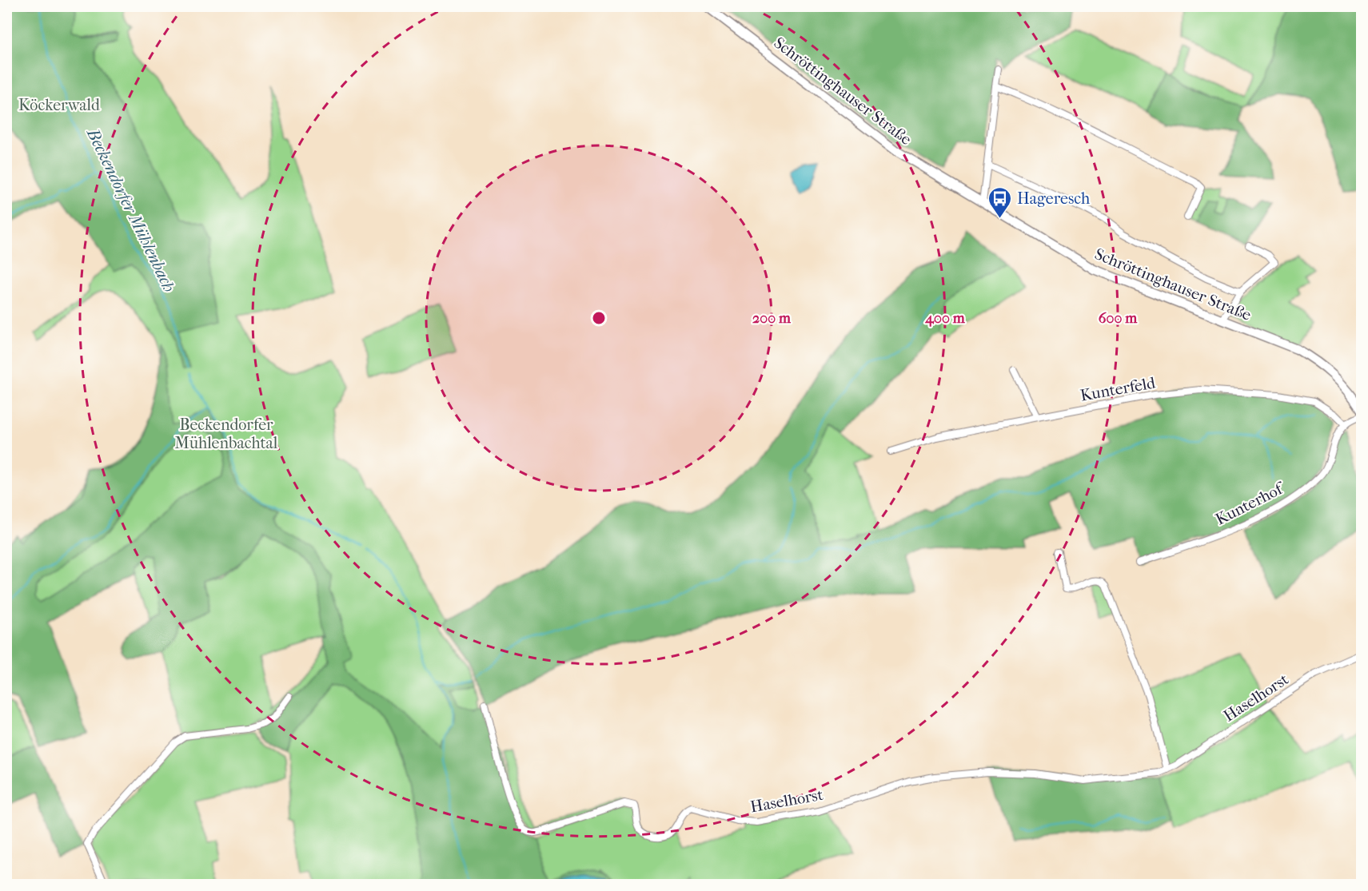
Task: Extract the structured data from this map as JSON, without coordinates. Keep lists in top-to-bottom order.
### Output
{
  "streets": {
    "main road": ["Schröttinghauser Straße"],
    "street": ["Kunterfeld", "Kunterhof", "Haselhorst"]
  },
  "crossings": [
    ["Kunterfeld", "Kunterhof"]
  ],
  "water": ["Beckendorfer Mühlenbach"],
  "parks": ["Köckerwald", "Beckendorfer Mühlenbachtal"],
  "places": {
    "bus stop": ["Hageresch"]
  },
  "rings": ["200 m", "400 m", "600 m"]
}
